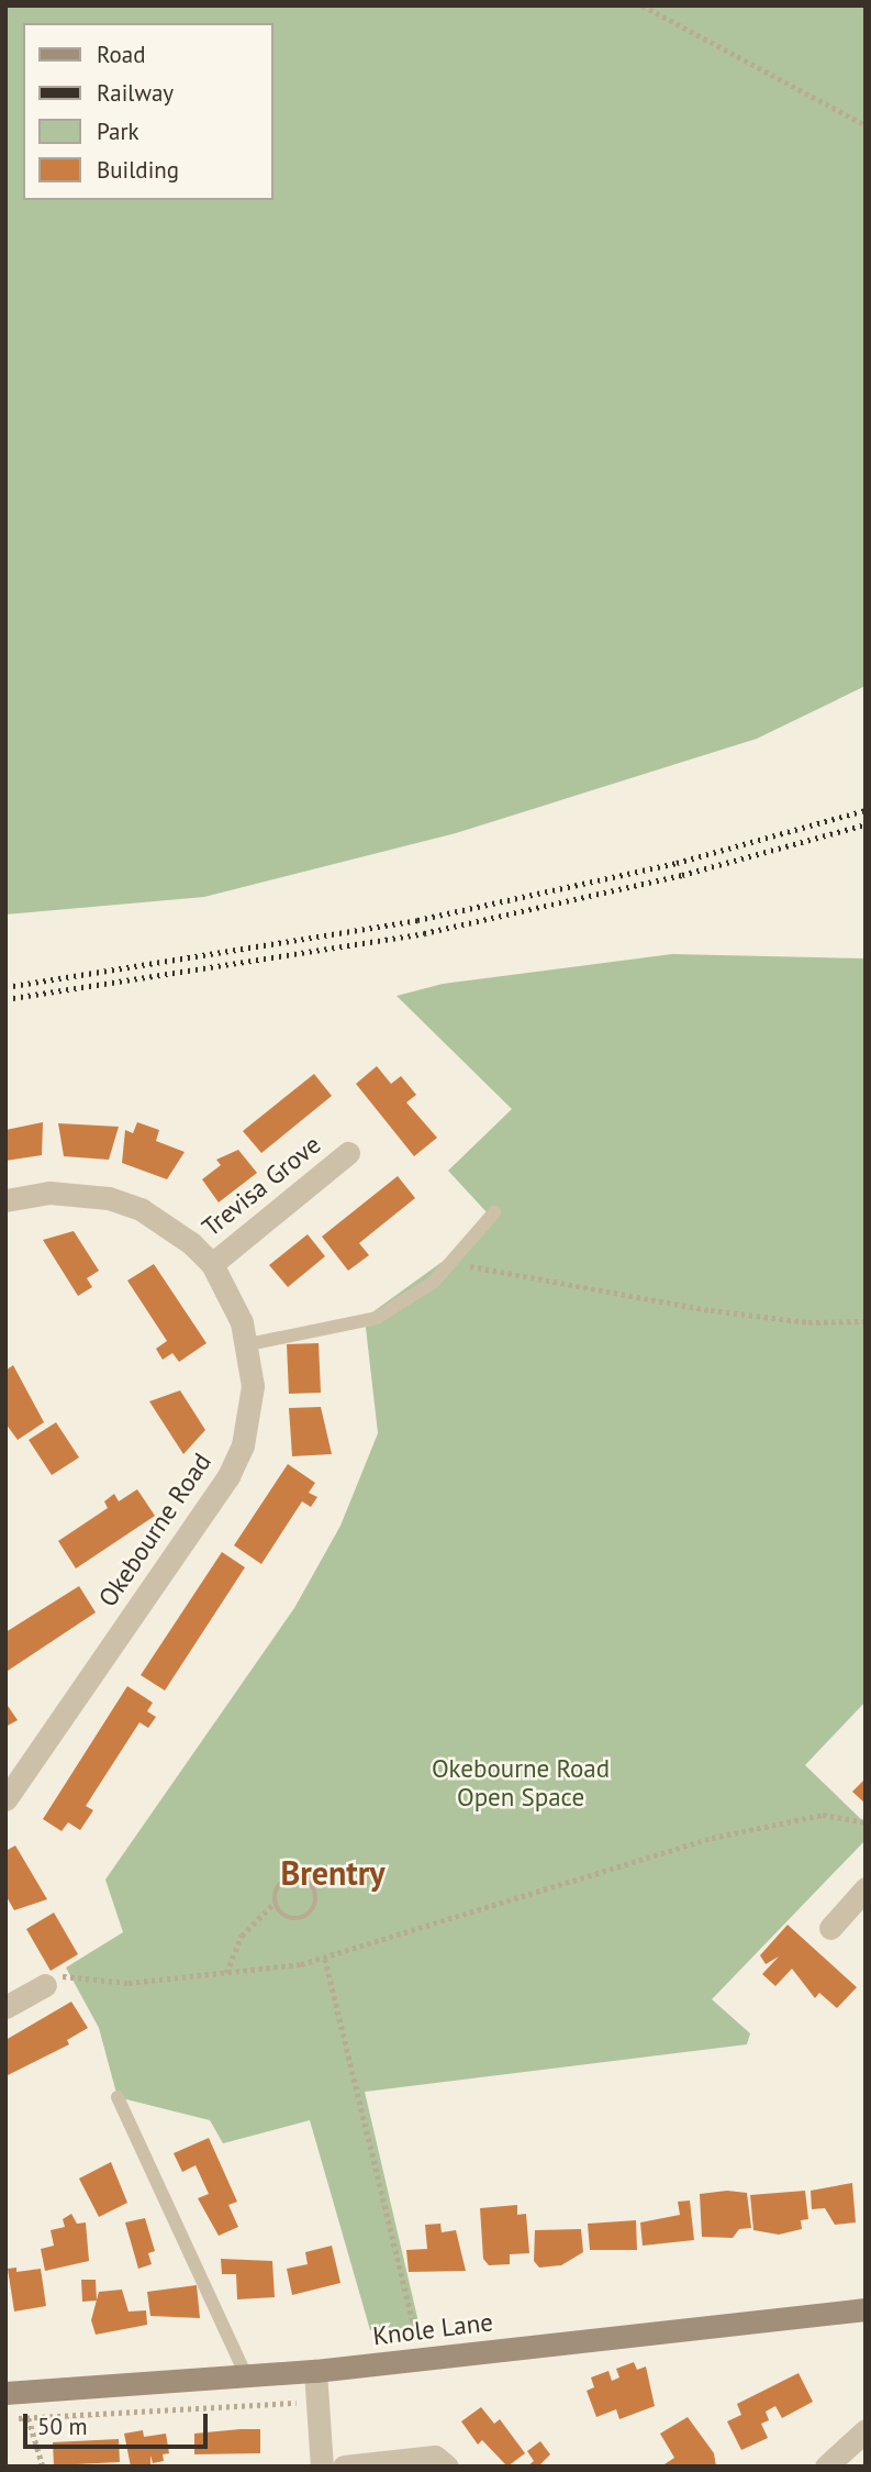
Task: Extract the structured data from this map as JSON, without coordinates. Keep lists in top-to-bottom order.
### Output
{
  "streets": {
    "street": ["Trevisa Grove", "Okebourne Road", "Knole Lane"]
  },
  "crossings": [
    ["Trevisa Grove", "Okebourne Road"]
  ],
  "districts": ["Brentry"],
  "parks": ["Okebourne Road Open Space"],
  "legend": [
    "Road",
    "Railway",
    "Park",
    "Building"
  ],
  "scale_bar": "50 m"
}
